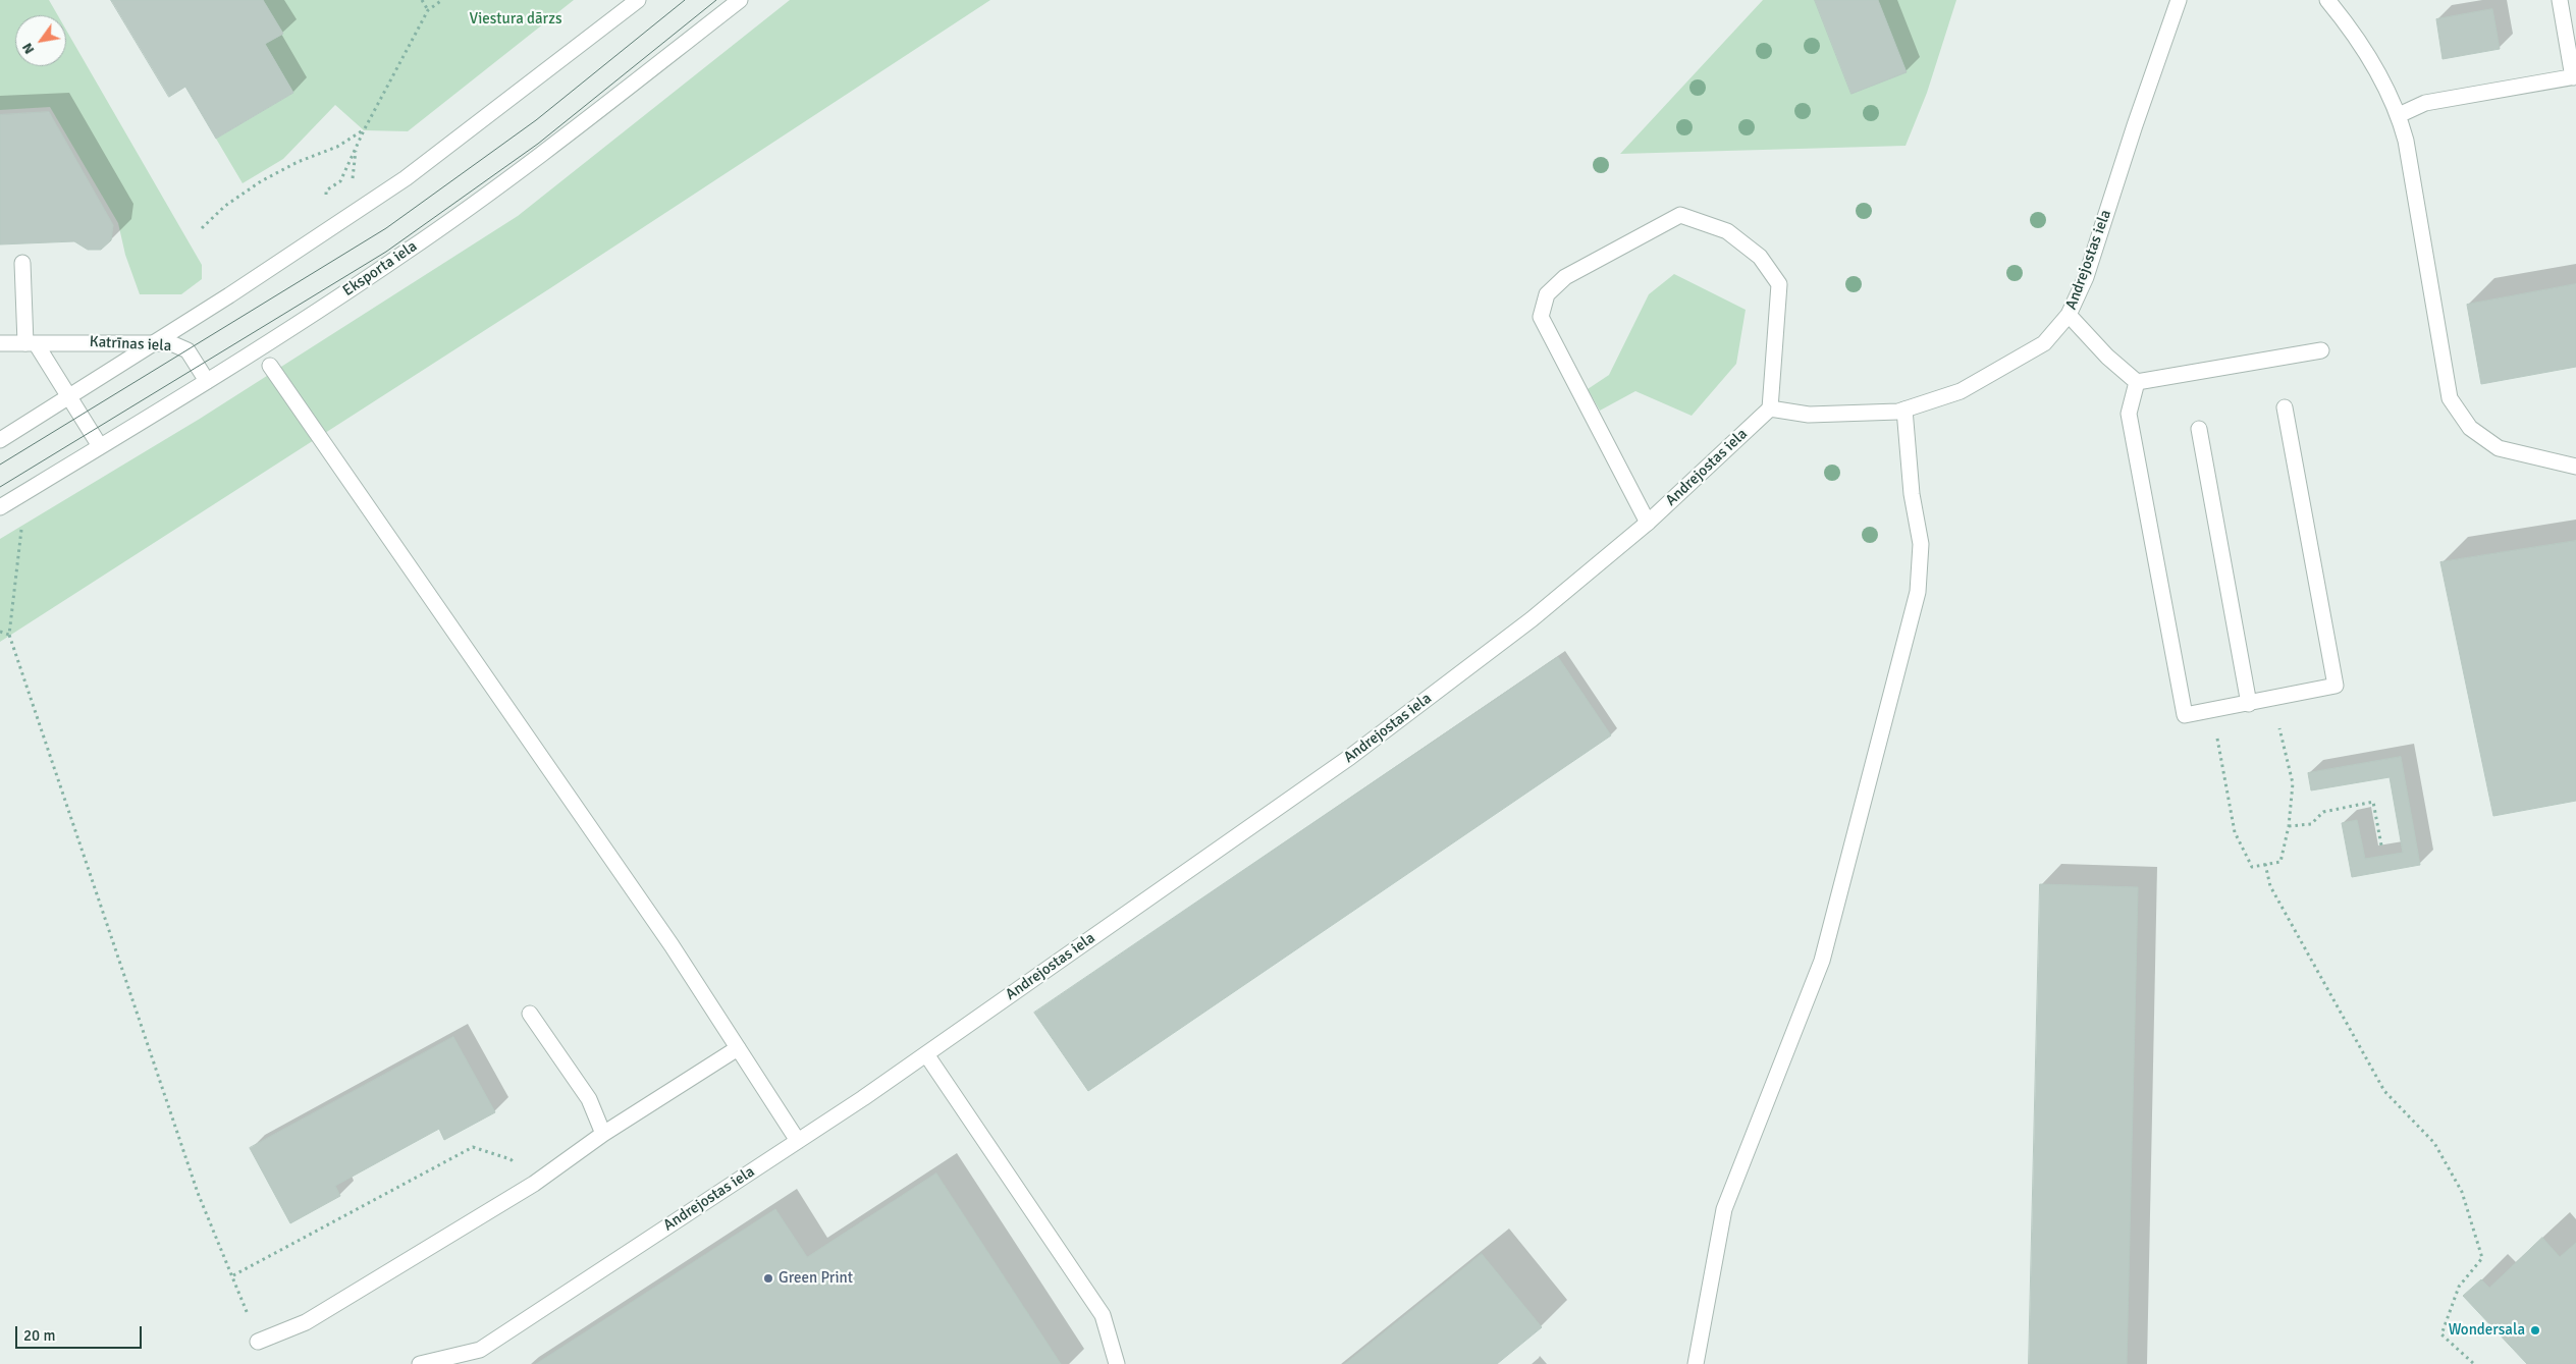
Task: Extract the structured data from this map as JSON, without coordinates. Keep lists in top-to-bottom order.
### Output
{
  "streets": {
    "street": ["Andrejostas iela", "Eksporta iela", "Katrīnas iela"]
  },
  "crossings": [
    ["Eksporta iela", "Katrīnas iela"]
  ],
  "parks": ["Viestura dārzs"],
  "places": ["Green Print", "Wondersala"],
  "scale_bar": "20 m",
  "north": "bottom left"
}
